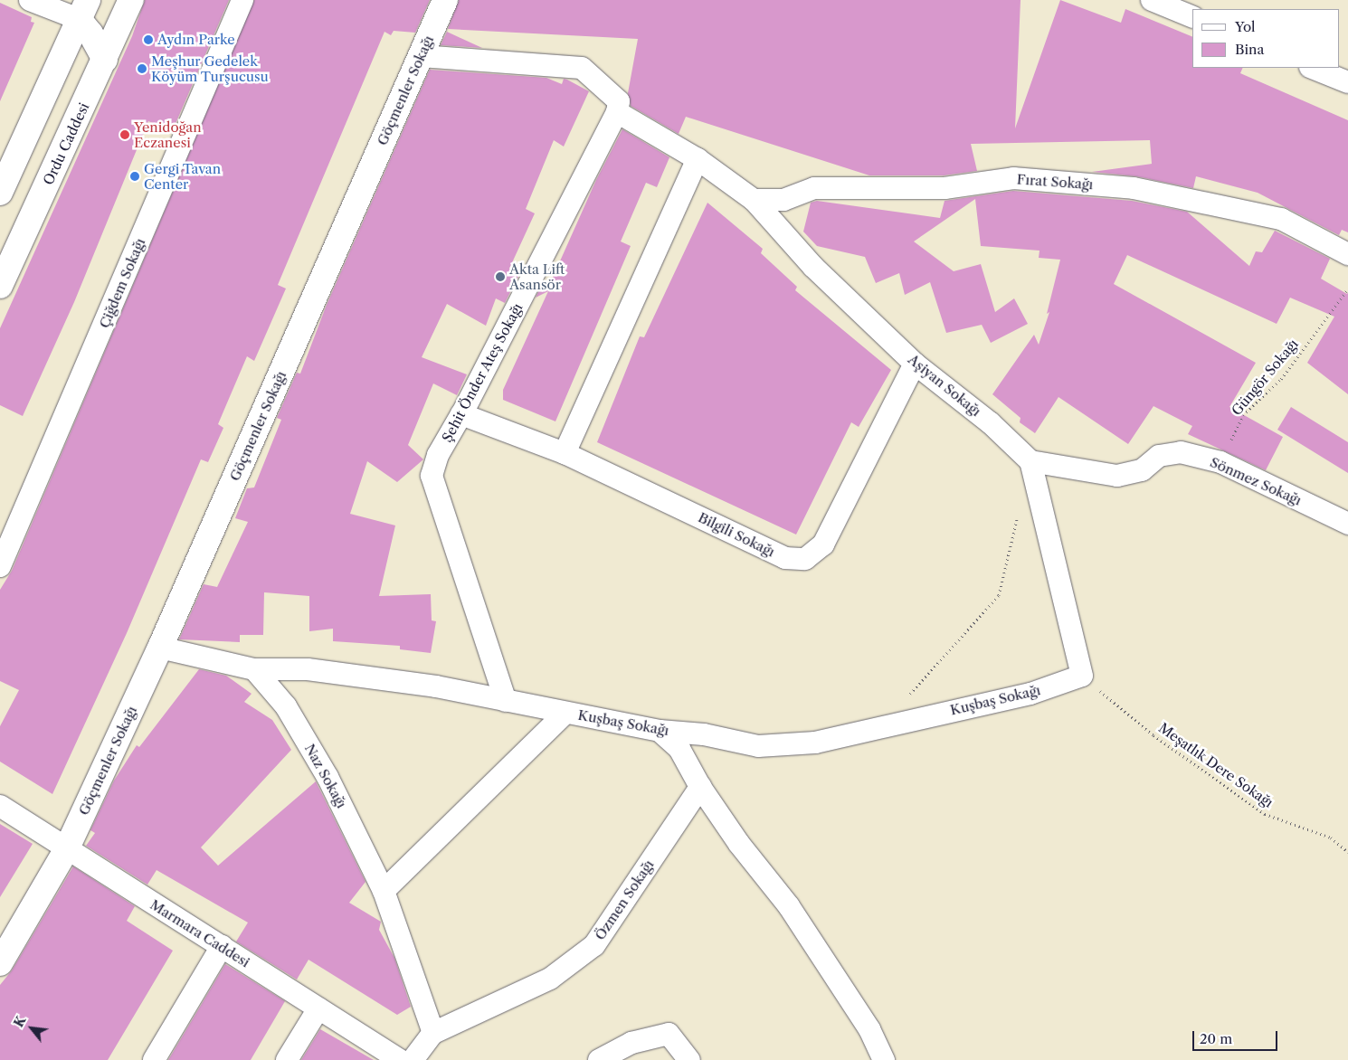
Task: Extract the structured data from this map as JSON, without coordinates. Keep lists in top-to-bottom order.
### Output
{
  "streets": {
    "street": [
      "Göçmenler Sokağı",
      "Ordu Caddesi",
      "Fırat Sokağı",
      "Çiğdem Sokağı",
      "Şehit Önder Ateş Sokağı",
      "Aşiyan Sokağı",
      "Sönmez Sokağı",
      "Bilgili Sokağı",
      "Kuşbaş Sokağı",
      "Naz Sokağı",
      "Özmen Sokağı",
      "Marmara Caddesi"
    ],
    "path": ["Güngör Sokağı", "Meşatlık Dere Sokağı"]
  },
  "crossings": [
    ["Göçmenler Sokağı", "Kuşbaş Sokağı"],
    ["Göçmenler Sokağı", "Marmara Caddesi"],
    ["Fırat Sokağı", "Aşiyan Sokağı"],
    ["Şehit Önder Ateş Sokağı", "Aşiyan Sokağı"],
    ["Şehit Önder Ateş Sokağı", "Bilgili Sokağı"],
    ["Şehit Önder Ateş Sokağı", "Kuşbaş Sokağı"],
    ["Güngör Sokağı", "Sönmez Sokağı"],
    ["Aşiyan Sokağı", "Sönmez Sokağı"],
    ["Aşiyan Sokağı", "Bilgili Sokağı"],
    ["Kuşbaş Sokağı", "Meşatlık Dere Sokağı"],
    ["Kuşbaş Sokağı", "Naz Sokağı"],
    ["Naz Sokağı", "Özmen Sokağı"]
  ],
  "places": [
    "Aydın Parke",
    "Meşhur Gedelek Köyüm Turşucusu",
    "Yenidoğan Eczanesi",
    "Gergi Tavan Center",
    "Akta Lift Asansör"
  ],
  "legend": ["Yol", "Bina"],
  "scale_bar": "20 m",
  "north": "top left"
}
